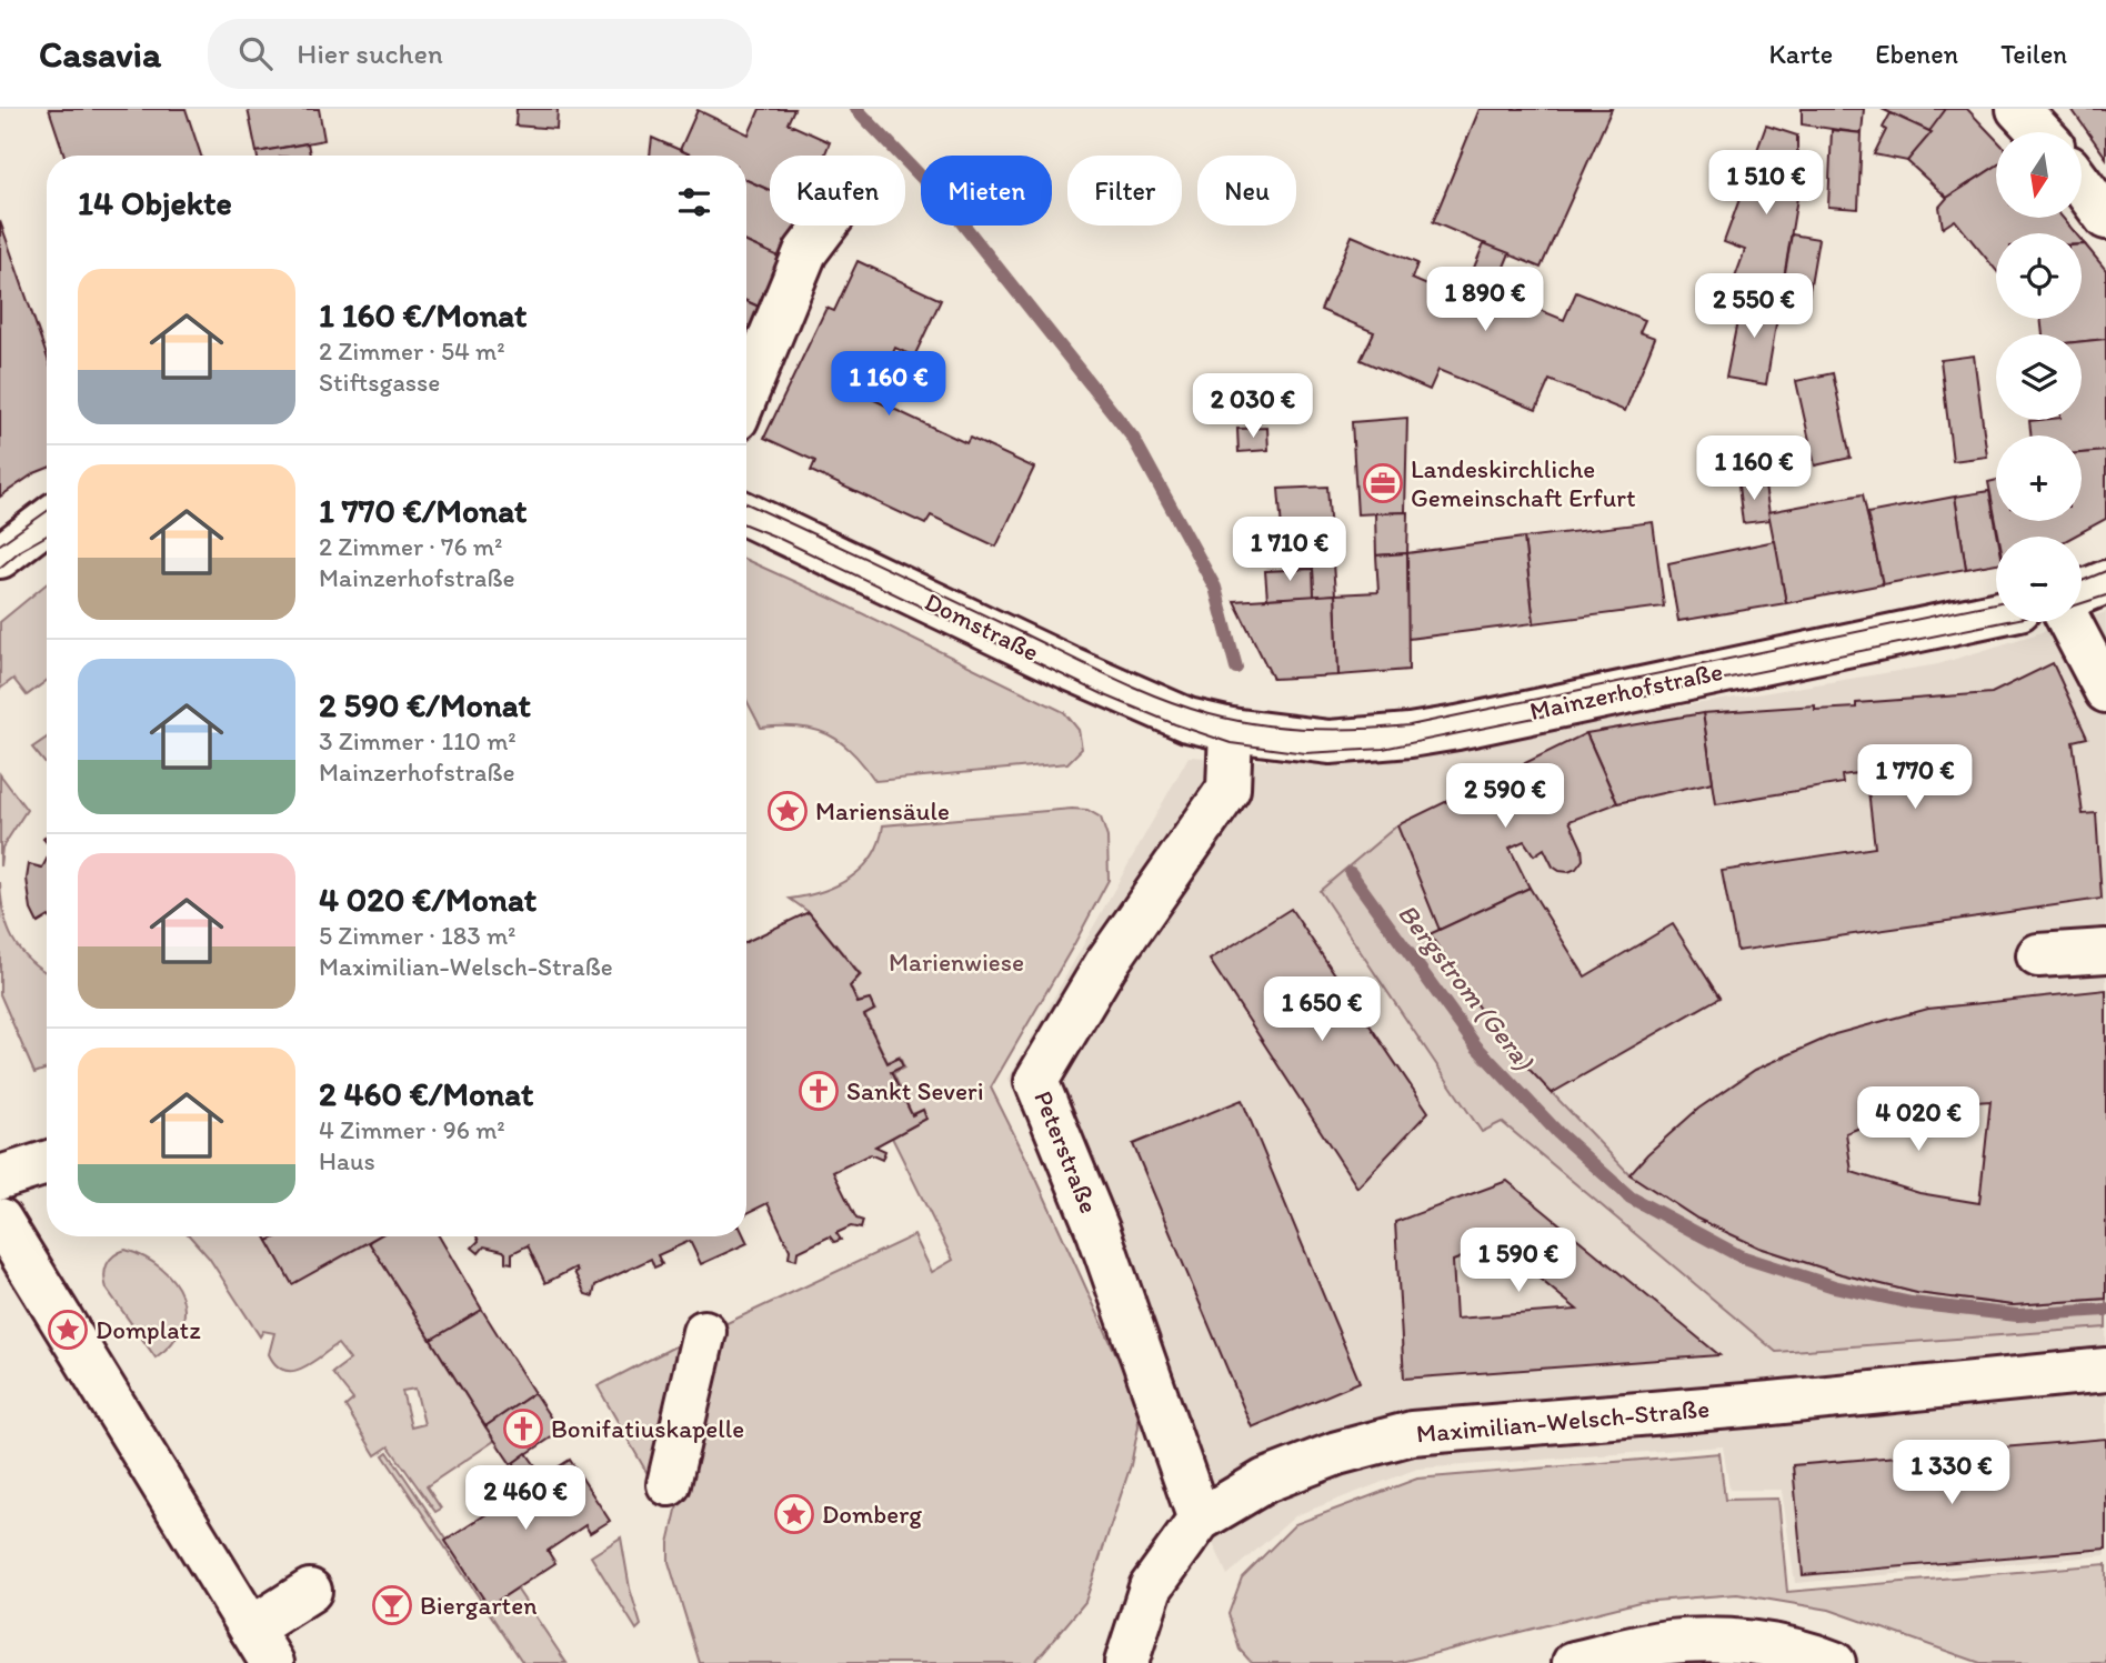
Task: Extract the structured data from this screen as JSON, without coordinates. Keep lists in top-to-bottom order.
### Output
{
  "streets": {
    "street": [
      "Domstraße",
      "Mainzerhofstraße",
      "Peterstraße",
      "Maximilian-Welsch-Straße"
    ]
  },
  "crossings": [
    ["Domstraße", "Mainzerhofstraße"],
    ["Domstraße", "Peterstraße"],
    ["Mainzerhofstraße", "Peterstraße"],
    ["Peterstraße", "Maximilian-Welsch-Straße"]
  ],
  "water": ["Bergstrom (Gera)"],
  "parks": ["Marienwiese"],
  "places": {
    "office": ["Landeskirchliche Gemeinschaft Erfurt"],
    "place": ["Mariensäule", "Domplatz", "Domberg"],
    "church": ["Sankt Severi", "Bonifatiuskapelle"],
    "bar": ["Biergarten"]
  },
  "north": "bottom",
  "page": {
    "header": "Casavia",
    "search": "Hier suchen",
    "nav": ["Karte", "Ebenen", "Teilen"],
    "map_buttons": ["+", "−"],
    "price": [
      "1 510 €",
      "1 890 €",
      "2 550 €",
      "1 160 €",
      "2 030 €",
      "1 160 €",
      "1 710 €",
      "1 770 €",
      "2 590 €",
      "1 650 €",
      "4 020 €",
      "1 590 €",
      "1 330 €",
      "2 460 €"
    ],
    "chip": [
      "Kaufen",
      "Mieten",
      "Filter",
      "Neu"
    ],
    "heading": "14 Objekte",
    "list": [
      {
        "name": "1 160 €/Monat",
        "note": "2 Zimmer · 54 m² · Stiftsgasse"
      },
      {
        "name": "1 770 €/Monat",
        "note": "2 Zimmer · 76 m² · Mainzerhofstraße"
      },
      {
        "name": "2 590 €/Monat",
        "note": "3 Zimmer · 110 m² · Mainzerhofstraße"
      },
      {
        "name": "4 020 €/Monat",
        "note": "5 Zimmer · 183 m² · Maximilian-Welsch-Straße"
      },
      {
        "name": "2 460 €/Monat",
        "note": "4 Zimmer · 96 m² · Haus"
      }
    ]
  }
}
